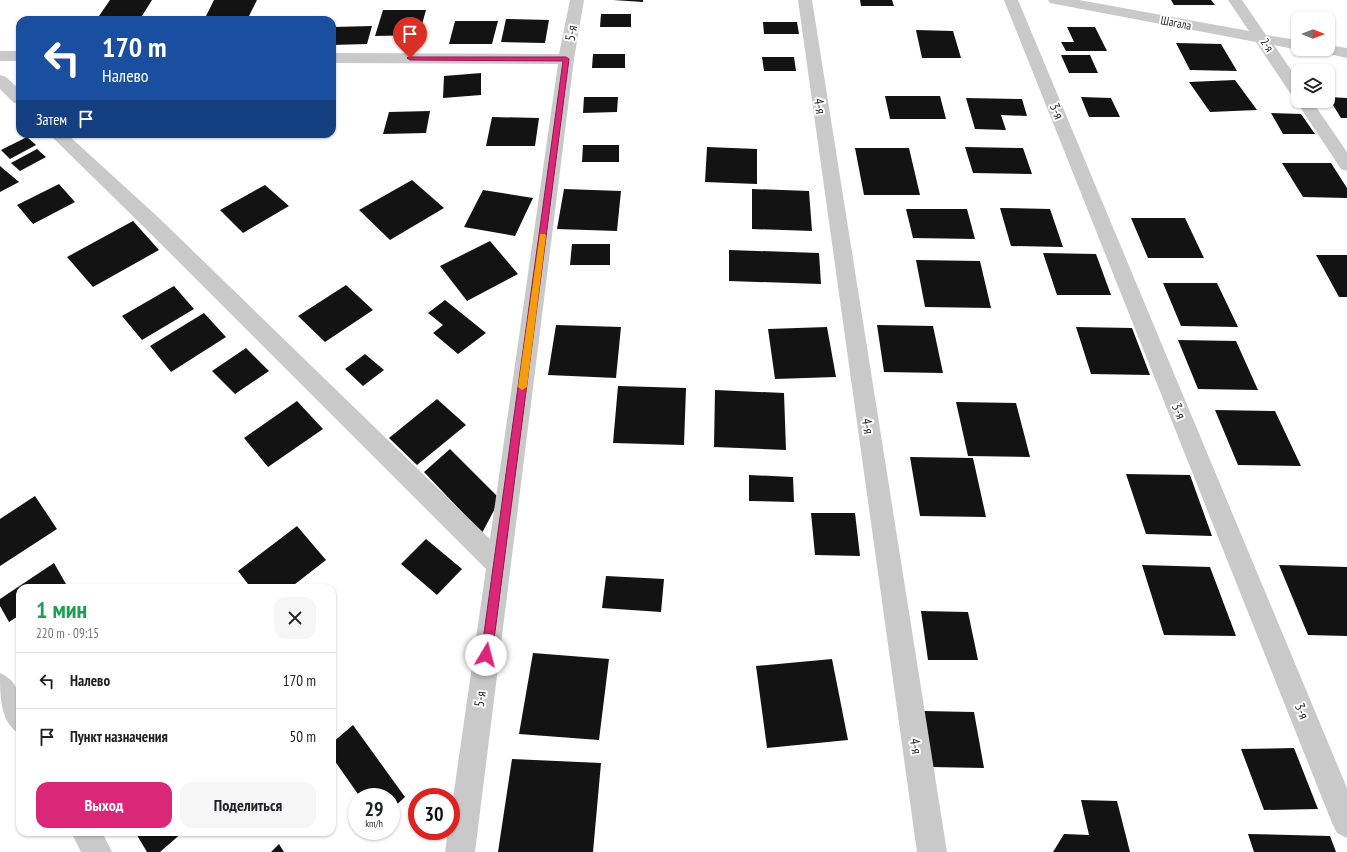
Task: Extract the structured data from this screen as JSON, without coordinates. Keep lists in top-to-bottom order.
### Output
{
  "streets": {
    "street": [
      "Шагала",
      "5-я",
      "2-я",
      "4-я",
      "3-я"
    ]
  },
  "crossings": [
    ["Шагала", "2-я"]
  ],
  "north": "right",
  "page": {
    "turn": ["170 m", "Налево"],
    "then": "Затем",
    "heading": ["1 мин", "220 m · 09:15"],
    "list": [
      {
        "name": "Налево",
        "value": "170 m"
      },
      {
        "name": "Пункт назначения",
        "value": "50 m"
      }
    ],
    "buttons": ["Выход", "Поделиться"],
    "speed": "29 km/h",
    "limit": "30"
  }
}
